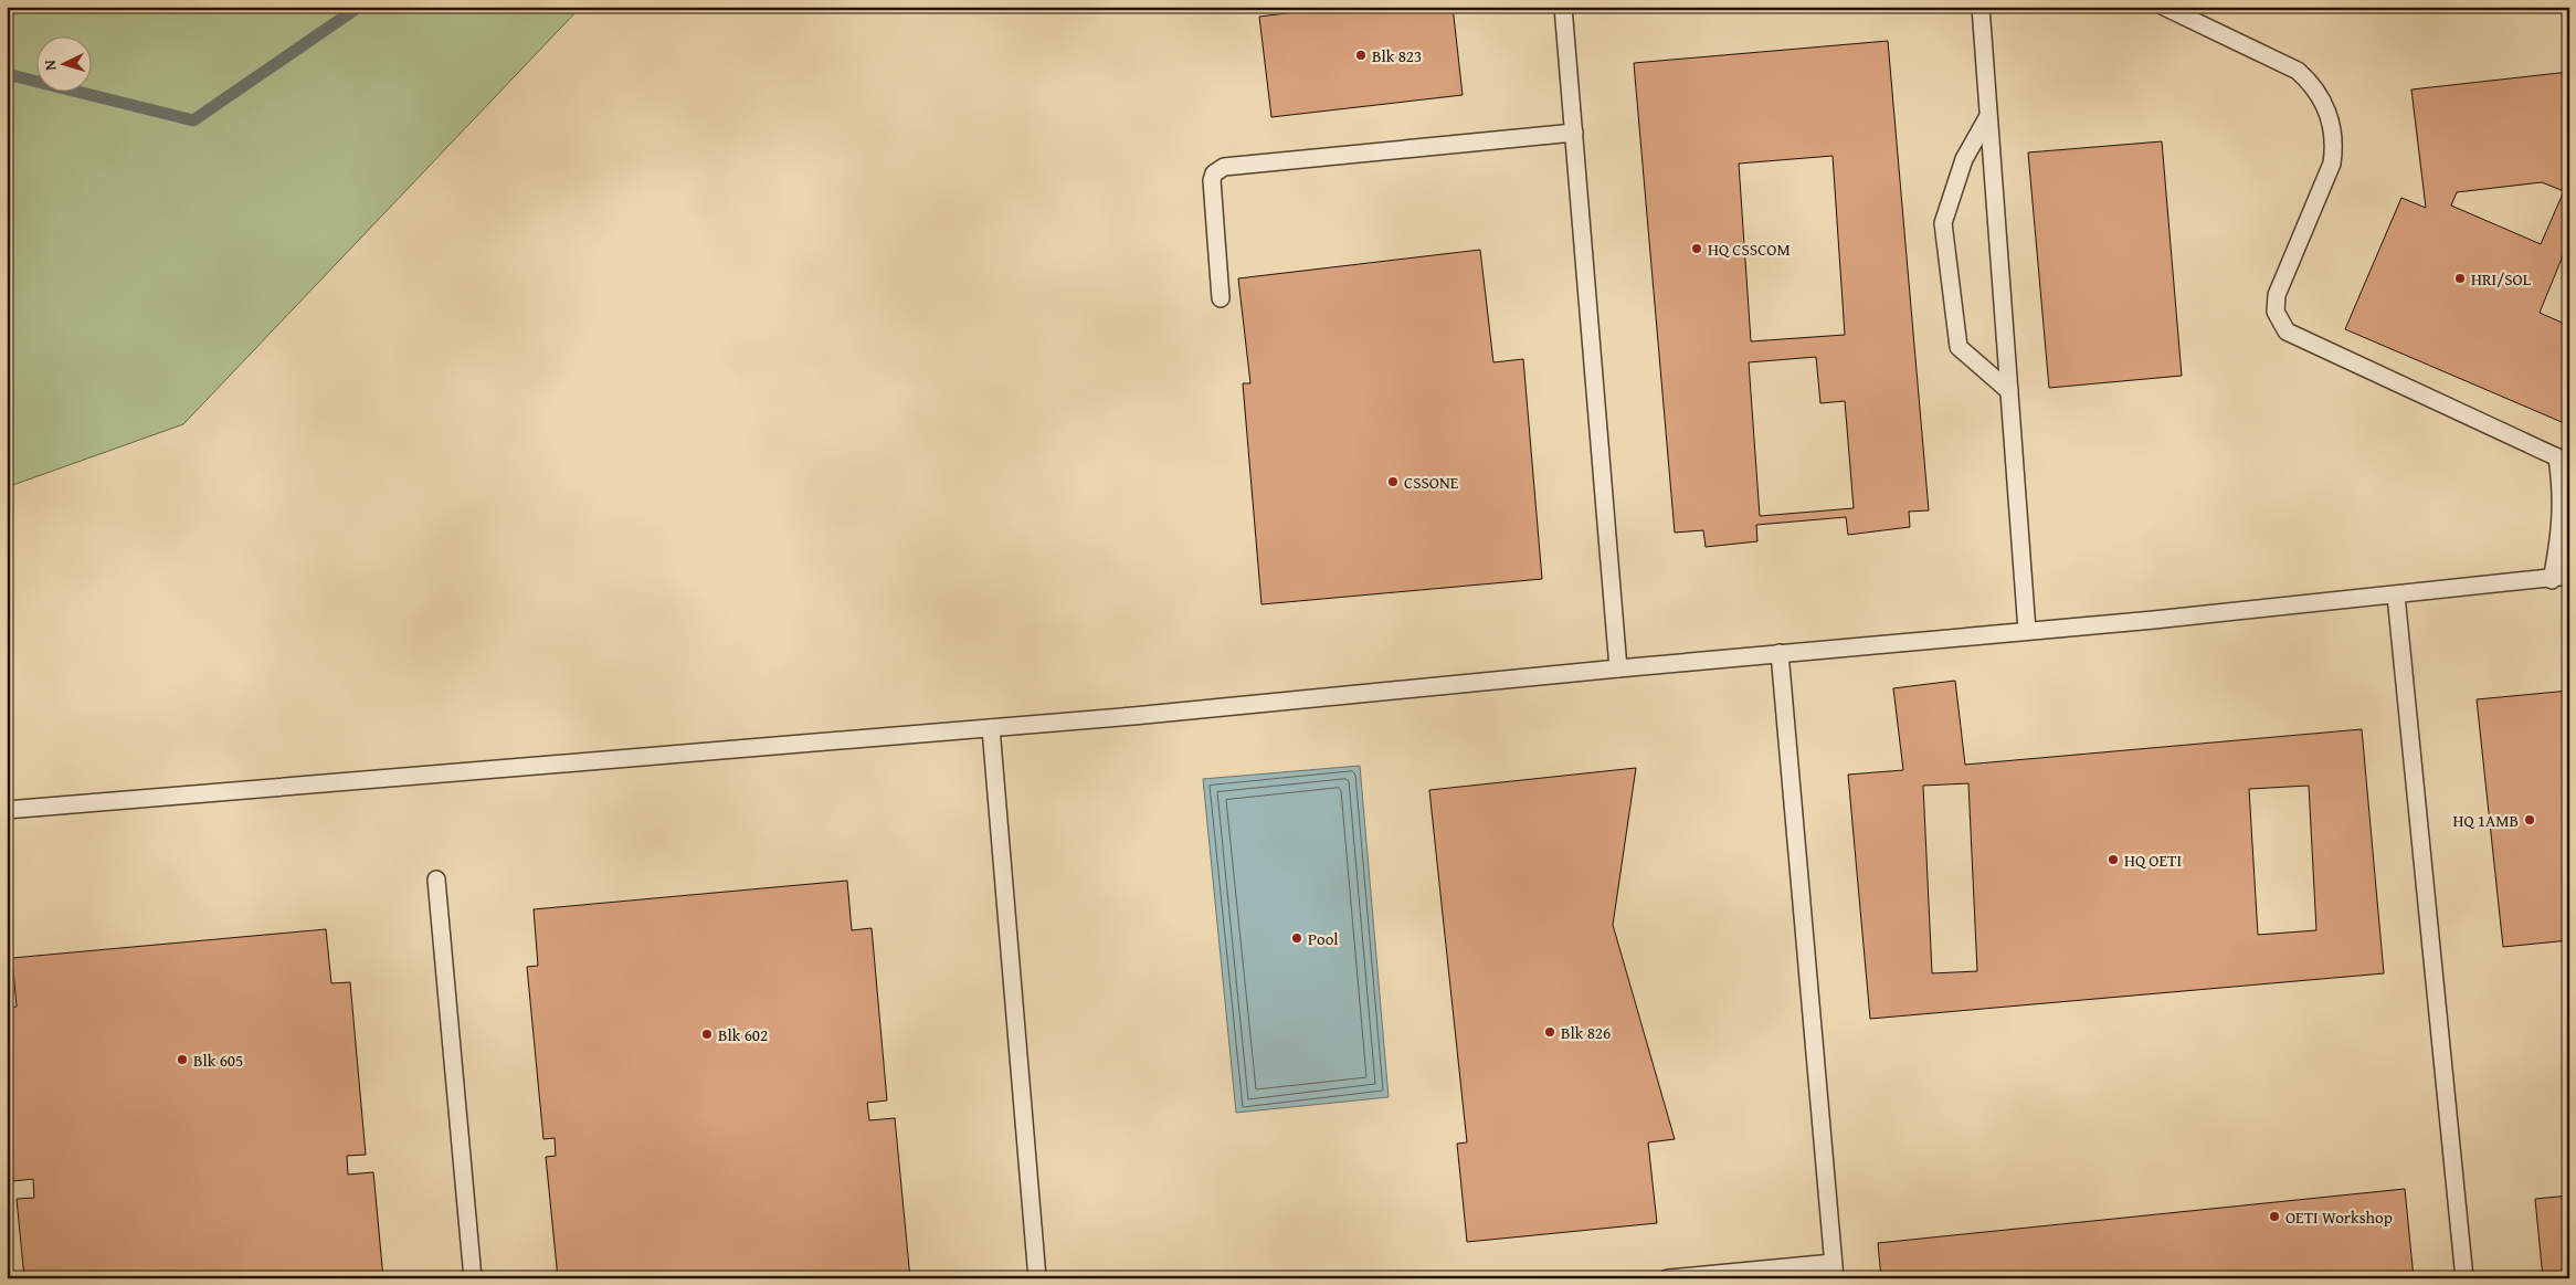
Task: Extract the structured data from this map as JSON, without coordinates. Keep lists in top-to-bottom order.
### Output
{
  "places": [
    "Blk 823",
    "HQ CSSCOM",
    "HRI/SOL",
    "CSSONE",
    "HQ 1AMB",
    "HQ OETI",
    "Pool",
    "Blk 826",
    "Blk 602",
    "Blk 605",
    "OETI Workshop"
  ],
  "north": "left"
}
